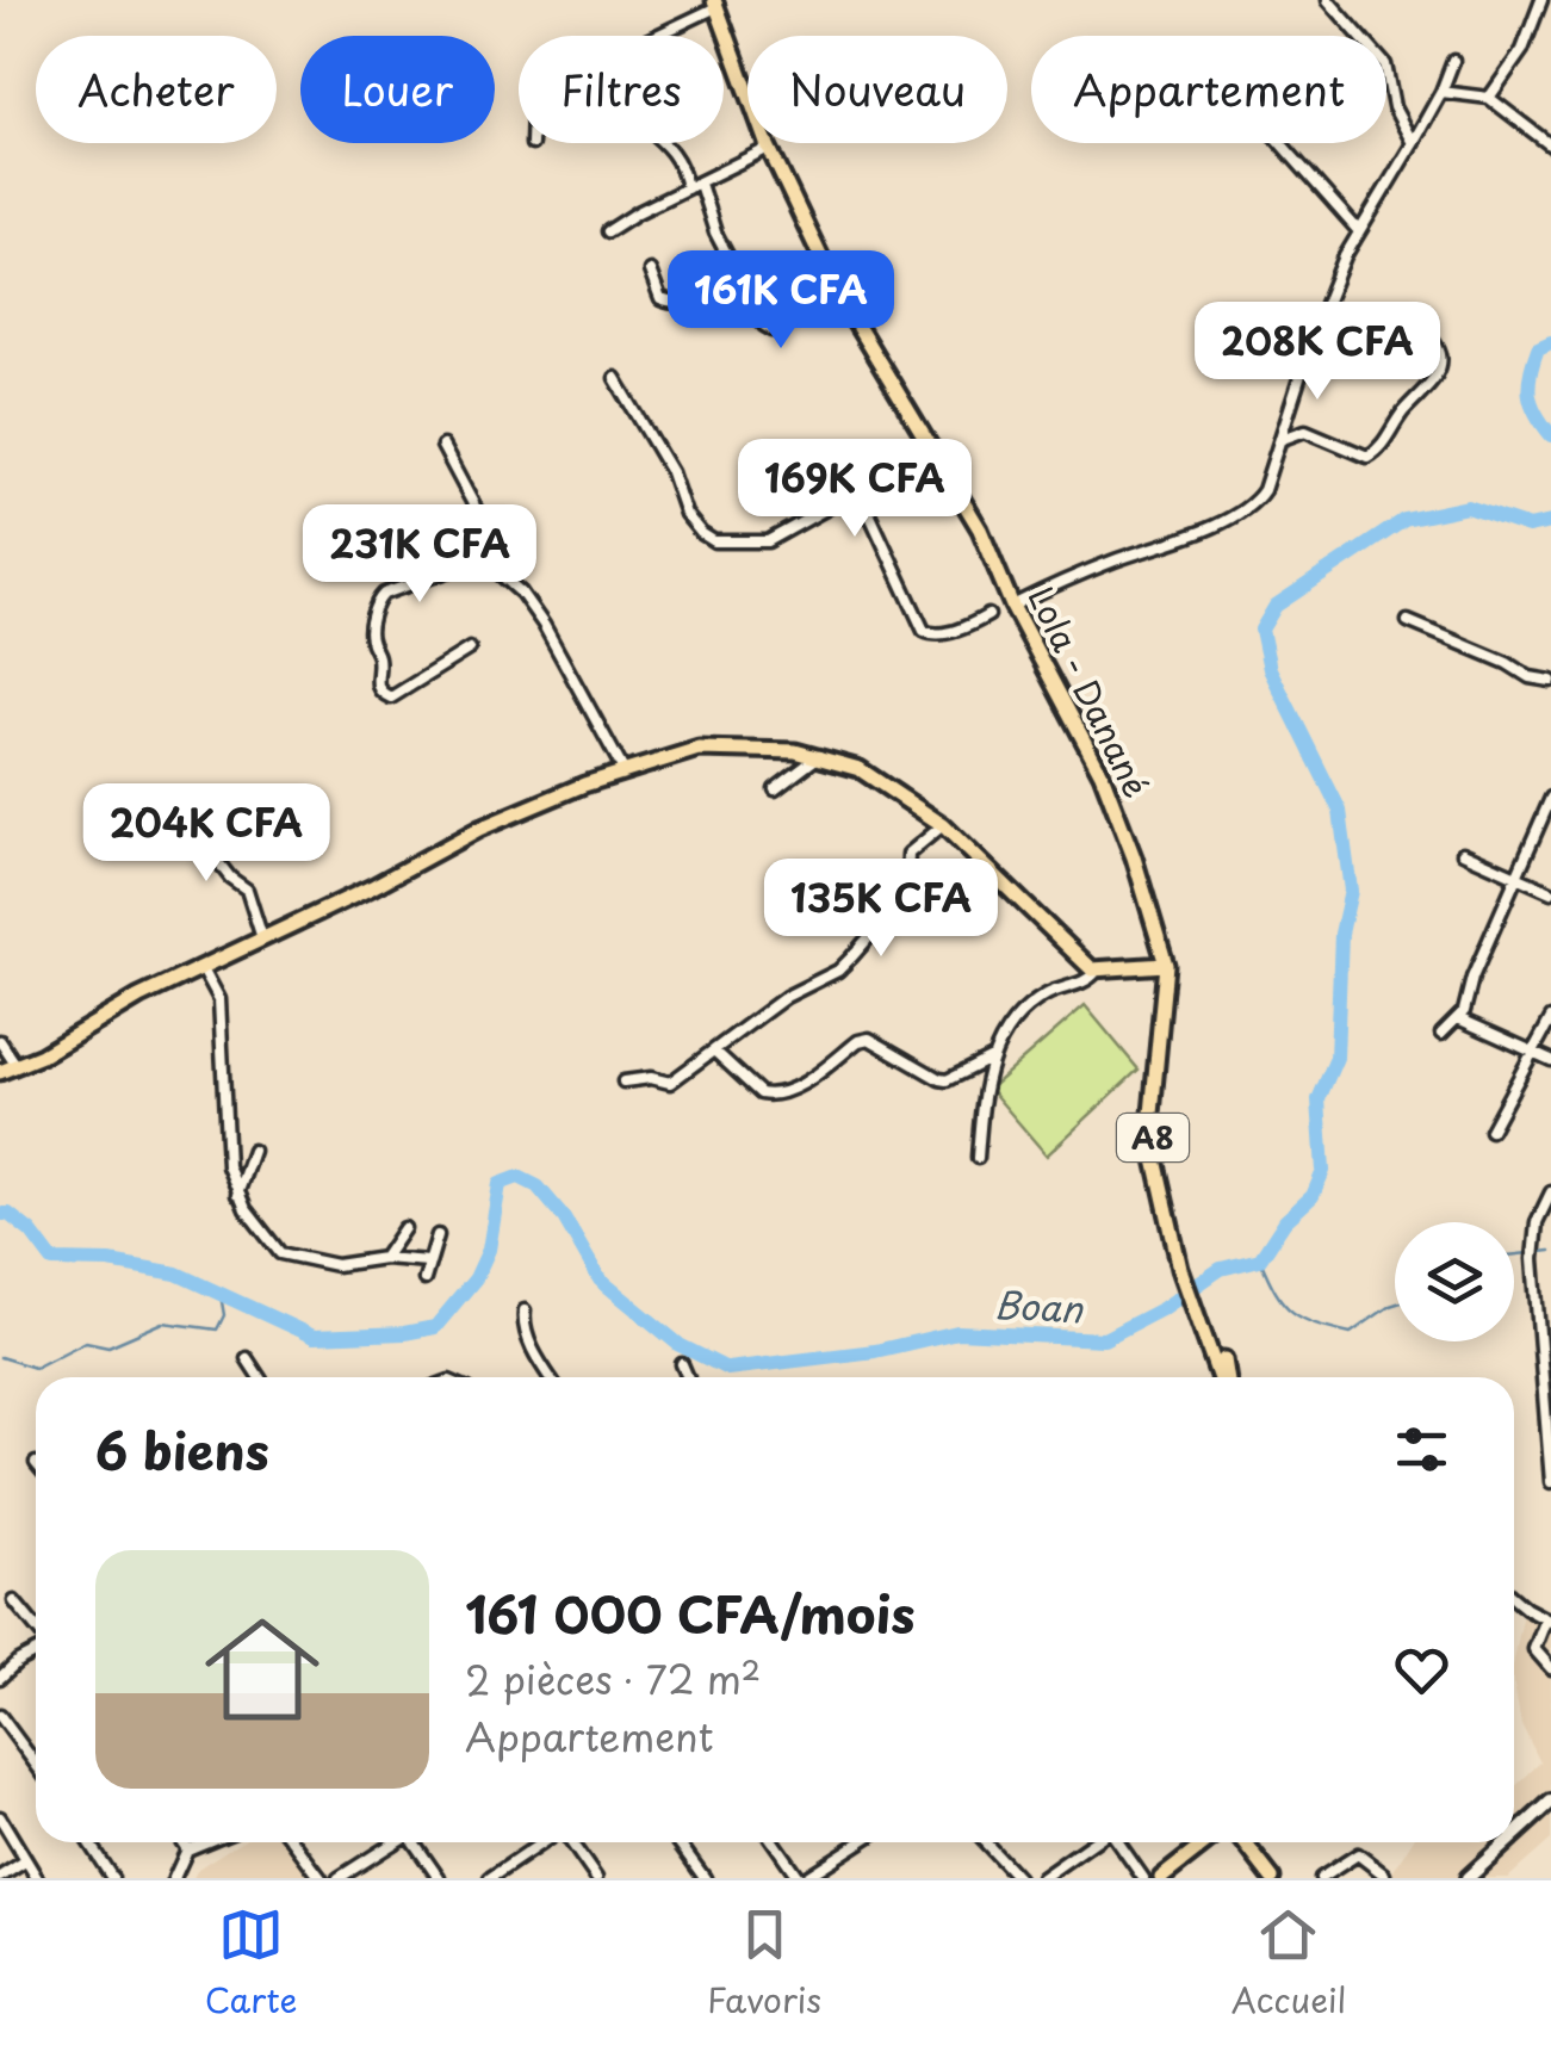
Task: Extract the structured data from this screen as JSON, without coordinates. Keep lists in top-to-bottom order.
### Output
{
  "streets": {
    "main road": ["Lola - Danané", "A8"]
  },
  "water": ["Boan"],
  "page": {
    "chip": [
      "Acheter",
      "Louer",
      "Filtres",
      "Nouveau",
      "Appartement"
    ],
    "price": [
      "161K CFA",
      "208K CFA",
      "169K CFA",
      "231K CFA",
      "204K CFA",
      "135K CFA"
    ],
    "heading": "6 biens",
    "list": [
      {
        "name": "161 000 CFA/mois",
        "note": "2 pièces · 72 m² · Appartement"
      }
    ],
    "tabs": ["Carte", "Favoris", "Accueil"]
  }
}
